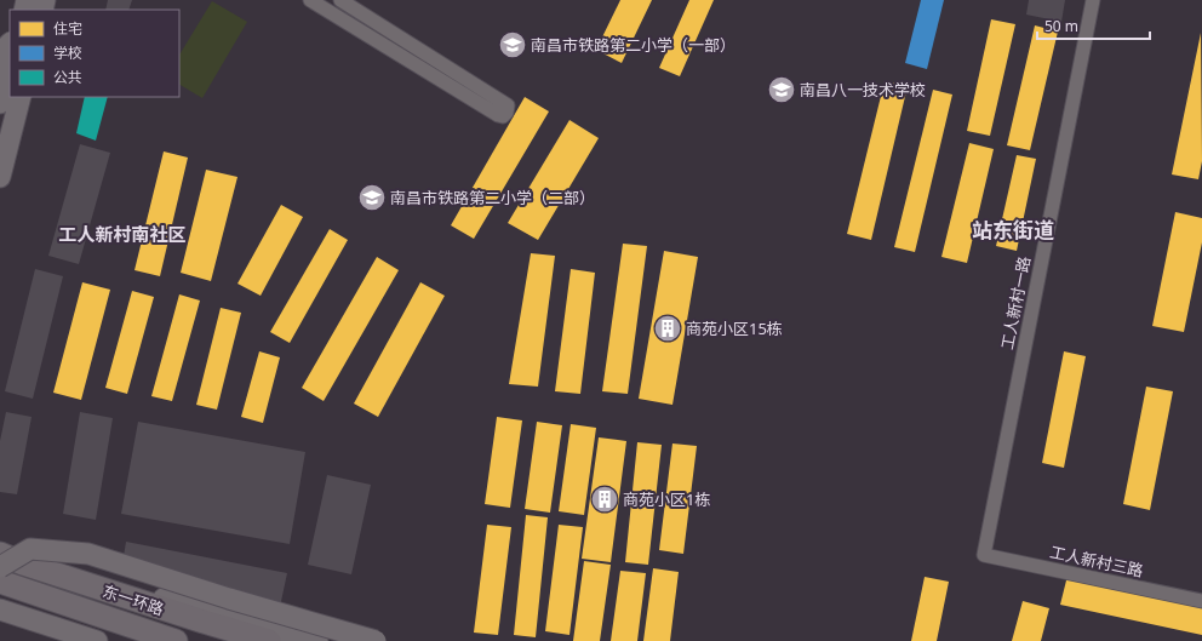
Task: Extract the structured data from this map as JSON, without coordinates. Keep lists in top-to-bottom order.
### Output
{
  "streets": {
    "highway": ["东一环路"],
    "street": ["工人新村一路", "工人新村三路"]
  },
  "crossings": [
    ["工人新村一路", "工人新村三路"]
  ],
  "districts": ["站东街道", "工人新村南社区"],
  "places": {
    "school or university": ["南昌市铁路第二小学（一部）", "南昌八一技术学校", "南昌市铁路第二小学（二部）"],
    "building": ["商苑小区15栋", "商苑小区1栋"]
  },
  "legend": ["住宅", "学校", "公共"],
  "scale_bar": "50 m"
}
